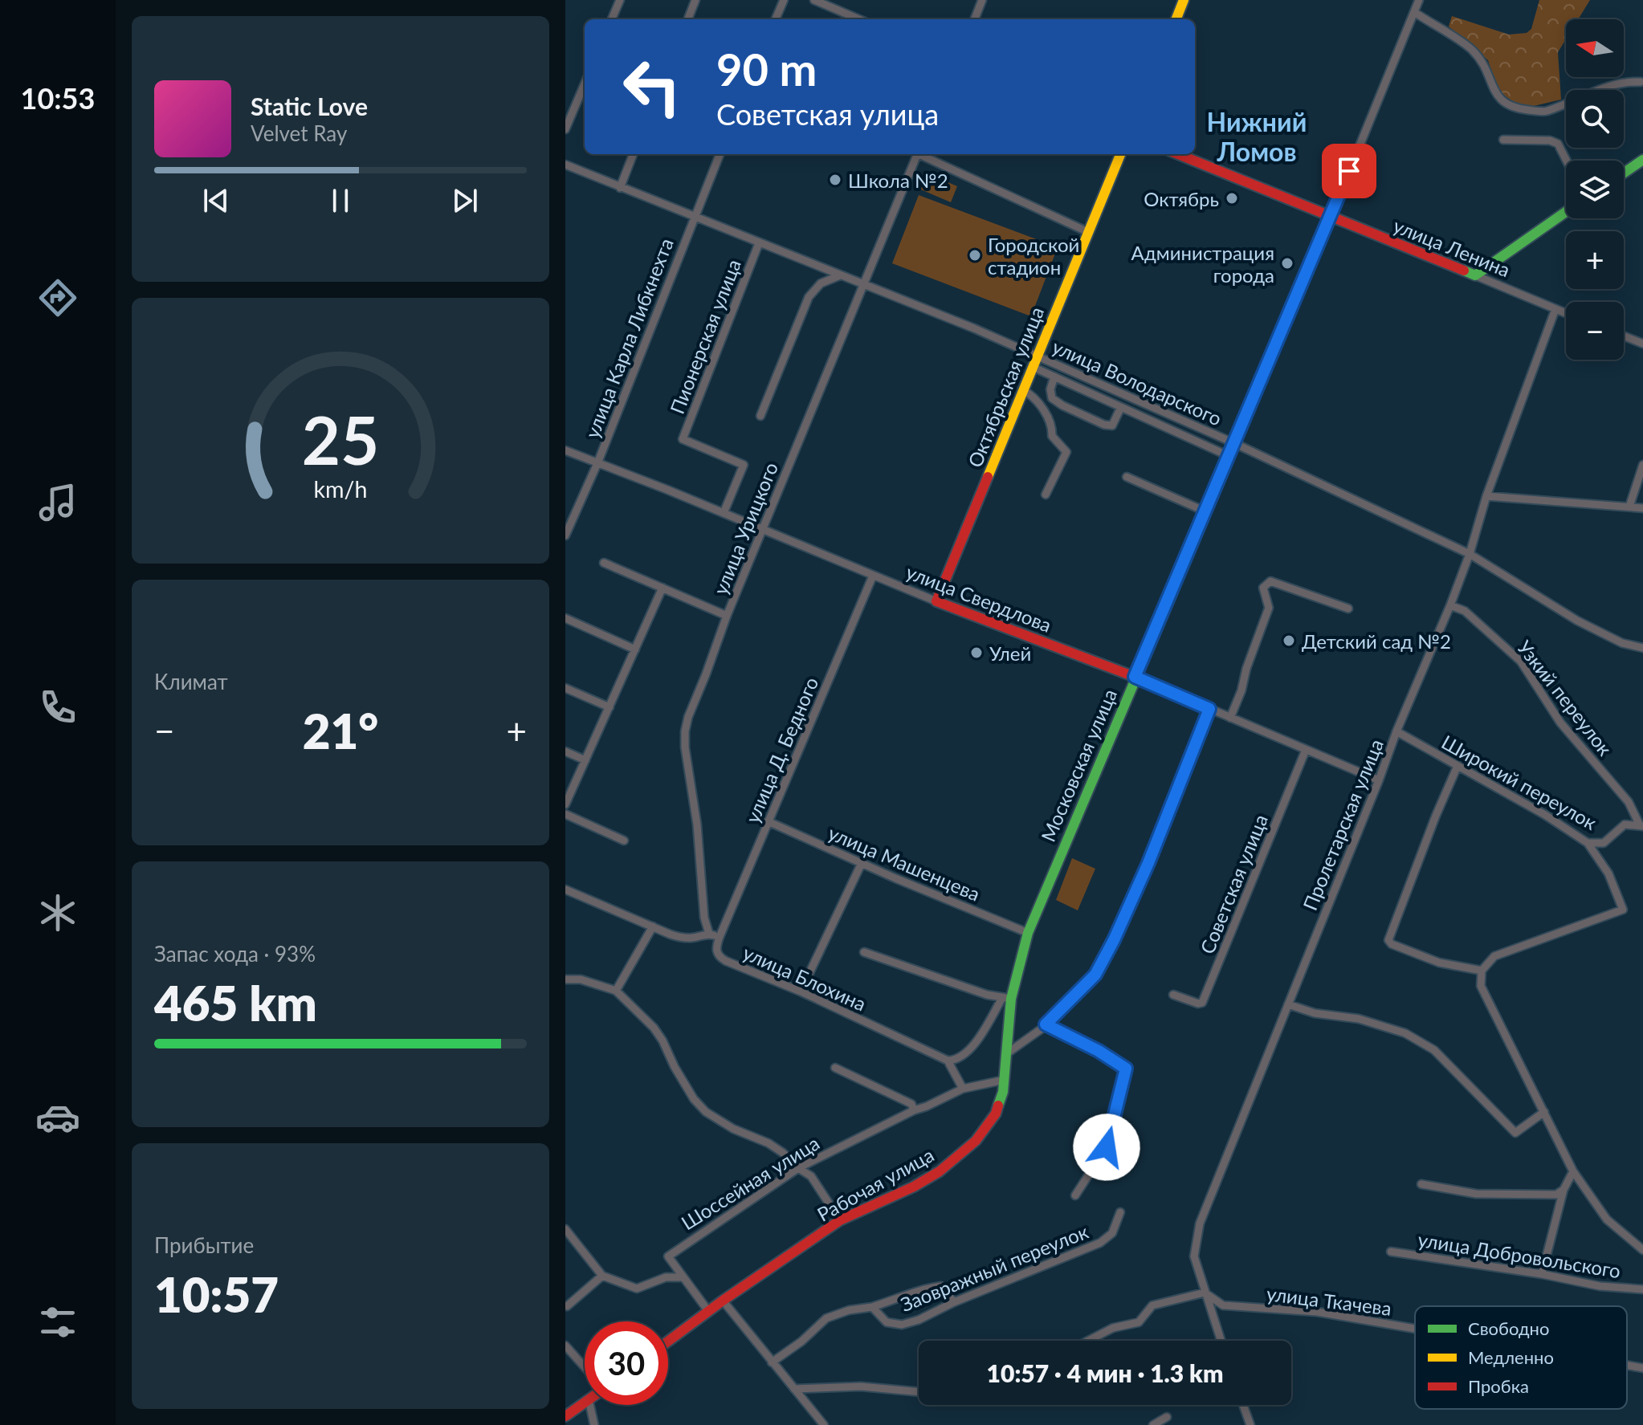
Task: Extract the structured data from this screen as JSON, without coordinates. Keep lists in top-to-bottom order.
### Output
{
  "streets": {
    "main road": [
      "улица Ленина",
      "Октябрьская улица",
      "улица Свердлова",
      "Московская улица",
      "Рабочая улица"
    ],
    "street": [
      "Пионерская улица",
      "улица Карла Либкнехта",
      "улица Володарского",
      "улица Урицкого",
      "Узкий переулок",
      "улица Д. Бедного",
      "Широкий переулок",
      "Пролетарская улица",
      "улица Машенцева",
      "Советская улица",
      "улица Блохина",
      "Шоссейная улица",
      "улица Добровольского",
      "Заовражный переулок",
      "улица Ткачева"
    ]
  },
  "crossings": [
    ["улица Ленина", "Московская улица"],
    ["улица Ленина", "Пролетарская улица"],
    ["Пионерская улица", "улица Володарского"],
    ["Пионерская улица", "улица Свердлова"],
    ["улица Карла Либкнехта", "улица Володарского"],
    ["улица Карла Либкнехта", "улица Свердлова"],
    ["улица Володарского", "Октябрьская улица"],
    ["улица Володарского", "улица Урицкого"],
    ["улица Володарского", "Московская улица"],
    ["улица Володарского", "Пролетарская улица"],
    ["Октябрьская улица", "улица Свердлова"],
    ["улица Урицкого", "улица Свердлова"],
    ["улица Урицкого", "улица Блохина"],
    ["улица Свердлова", "улица Д. Бедного"],
    ["улица Свердлова", "Московская улица"],
    ["улица Свердлова", "Пролетарская улица"],
    ["улица Свердлова", "Советская улица"],
    ["Узкий переулок", "Широкий переулок"],
    ["Узкий переулок", "Пролетарская улица"],
    ["улица Д. Бедного", "улица Машенцева"],
    ["улица Д. Бедного", "улица Блохина"],
    ["Московская улица", "улица Машенцева"],
    ["Московская улица", "Рабочая улица"],
    ["Широкий переулок", "Пролетарская улица"],
    ["Пролетарская улица", "улица Ткачева"],
    ["Шоссейная улица", "Рабочая улица"]
  ],
  "districts": ["Нижний Ломов"],
  "places": [
    "Школа №2",
    "Октябрь",
    "Городской стадион",
    "Администрация города",
    "Детский сад №2",
    "Улей"
  ],
  "legend": ["Свободно", "Медленно", "Пробка"],
  "north": "left",
  "page": {
    "tabs": "10:53",
    "map_buttons": ["+", "−"],
    "turn": ["90 m", "Советская улица"],
    "song": ["Static Love", "Velvet Ray"],
    "tile": [
      "Климат",
      ["Запас хода · 93%", "465 km"],
      ["Прибытие", "10:57"]
    ],
    "heat": ["−", "21°", "+"],
    "limit": "30",
    "trip": "10:57 · 4 мин · 1.3 km",
    "gauge": ["25", "km/h"]
  }
}
